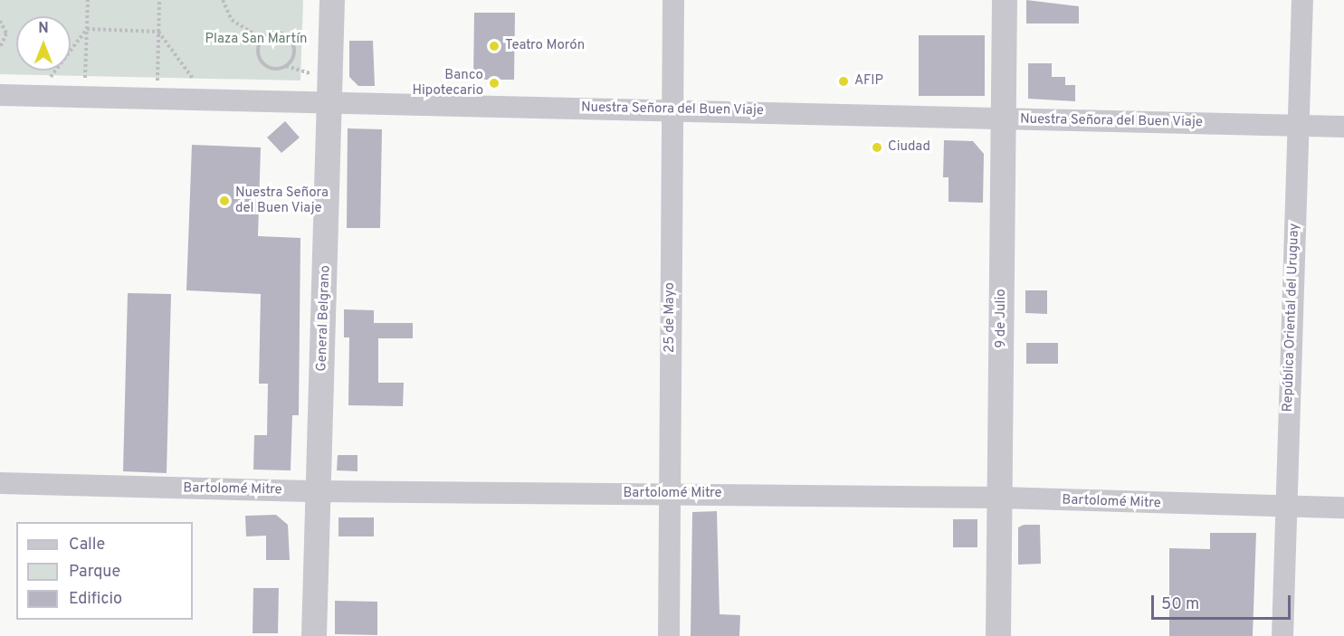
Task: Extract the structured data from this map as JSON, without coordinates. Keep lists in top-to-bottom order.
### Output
{
  "streets": {
    "street": [
      "Nuestra Señora del Buen Viaje",
      "25 de Mayo",
      "República Oriental del Uruguay",
      "General Belgrano",
      "9 de Julio",
      "Bartolomé Mitre"
    ]
  },
  "crossings": [
    ["Nuestra Señora del Buen Viaje", "25 de Mayo"],
    ["Nuestra Señora del Buen Viaje", "República Oriental del Uruguay"],
    ["Nuestra Señora del Buen Viaje", "General Belgrano"],
    ["Nuestra Señora del Buen Viaje", "9 de Julio"],
    ["25 de Mayo", "Bartolomé Mitre"],
    ["República Oriental del Uruguay", "Bartolomé Mitre"],
    ["General Belgrano", "Bartolomé Mitre"],
    ["9 de Julio", "Bartolomé Mitre"]
  ],
  "parks": ["Plaza San Martín"],
  "places": [
    "Teatro Morón",
    "AFIP",
    "Banco Hipotecario",
    "Ciudad",
    "Nuestra Señora del Buen Viaje"
  ],
  "legend": ["Calle", "Parque", "Edificio"],
  "scale_bar": "50 m",
  "north": "top"
}
